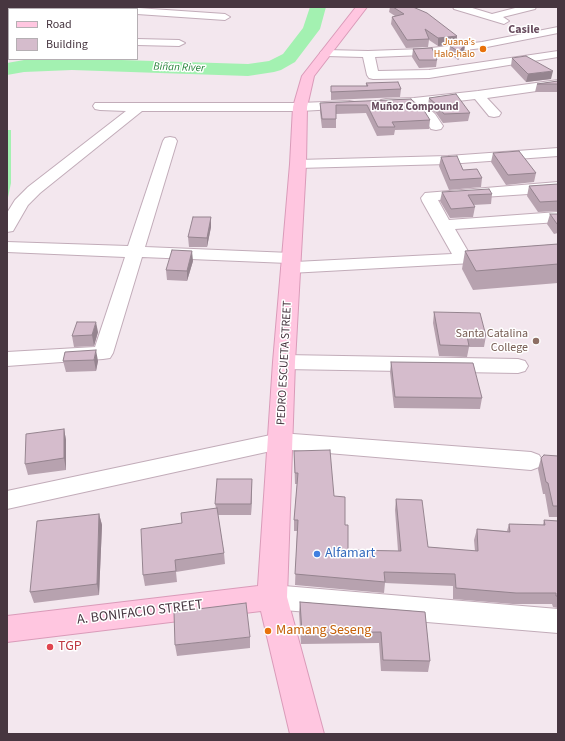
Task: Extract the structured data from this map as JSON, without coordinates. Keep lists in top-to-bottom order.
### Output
{
  "streets": {
    "street": ["PEDRO ESCUETA STREET", "A. BONIFACIO STREET"]
  },
  "crossings": [
    ["PEDRO ESCUETA STREET", "A. BONIFACIO STREET"]
  ],
  "districts": ["Casile", "Muñoz Compound"],
  "water": ["Biñan River"],
  "places": [
    "Juana's Halo-halo",
    "Santa Catalina College",
    "Alfamart",
    "Mamang Seseng",
    "TGP"
  ],
  "legend": ["Road", "Building"]
}
